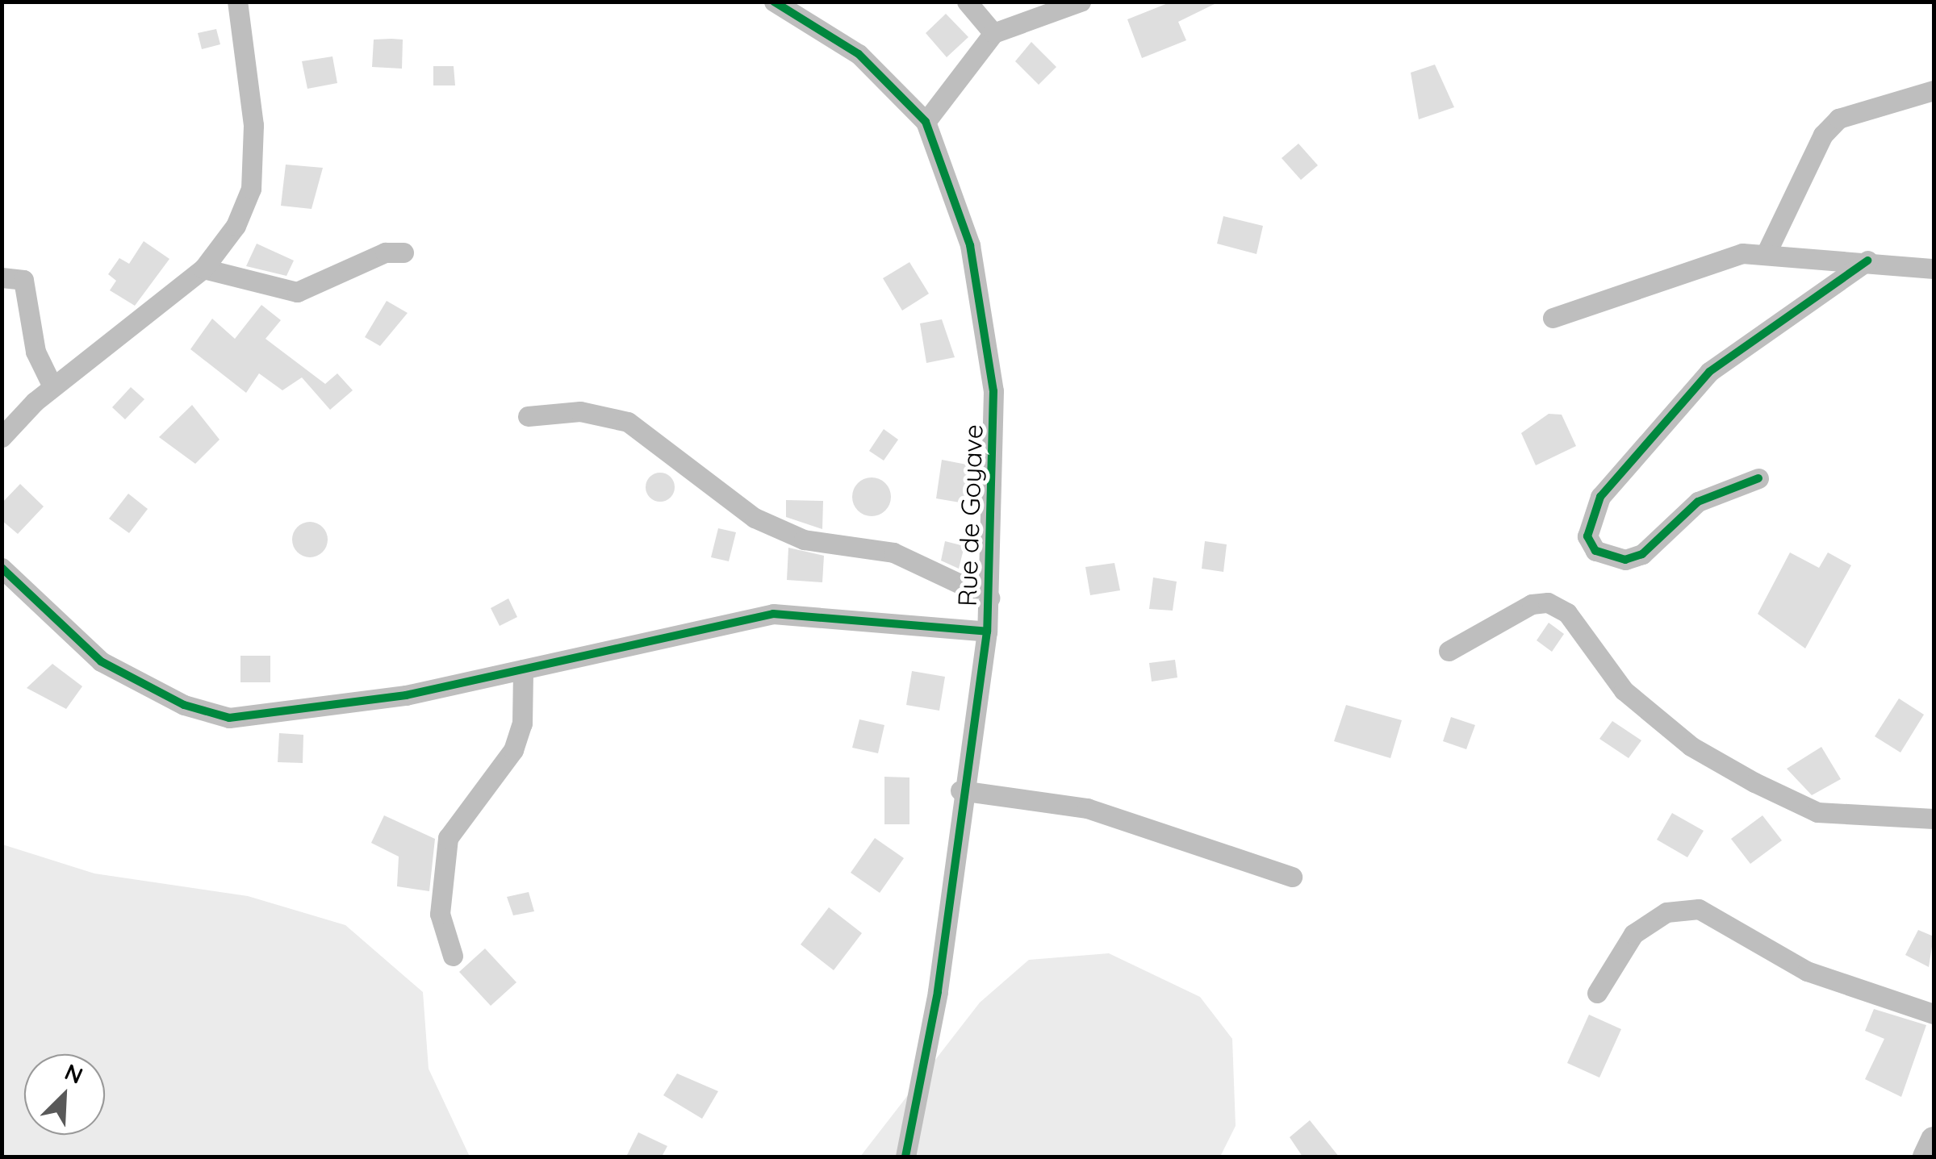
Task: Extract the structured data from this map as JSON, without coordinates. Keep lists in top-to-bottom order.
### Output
{
  "streets": {
    "street": ["Rue de Goyave"]
  },
  "north": "top right"
}
